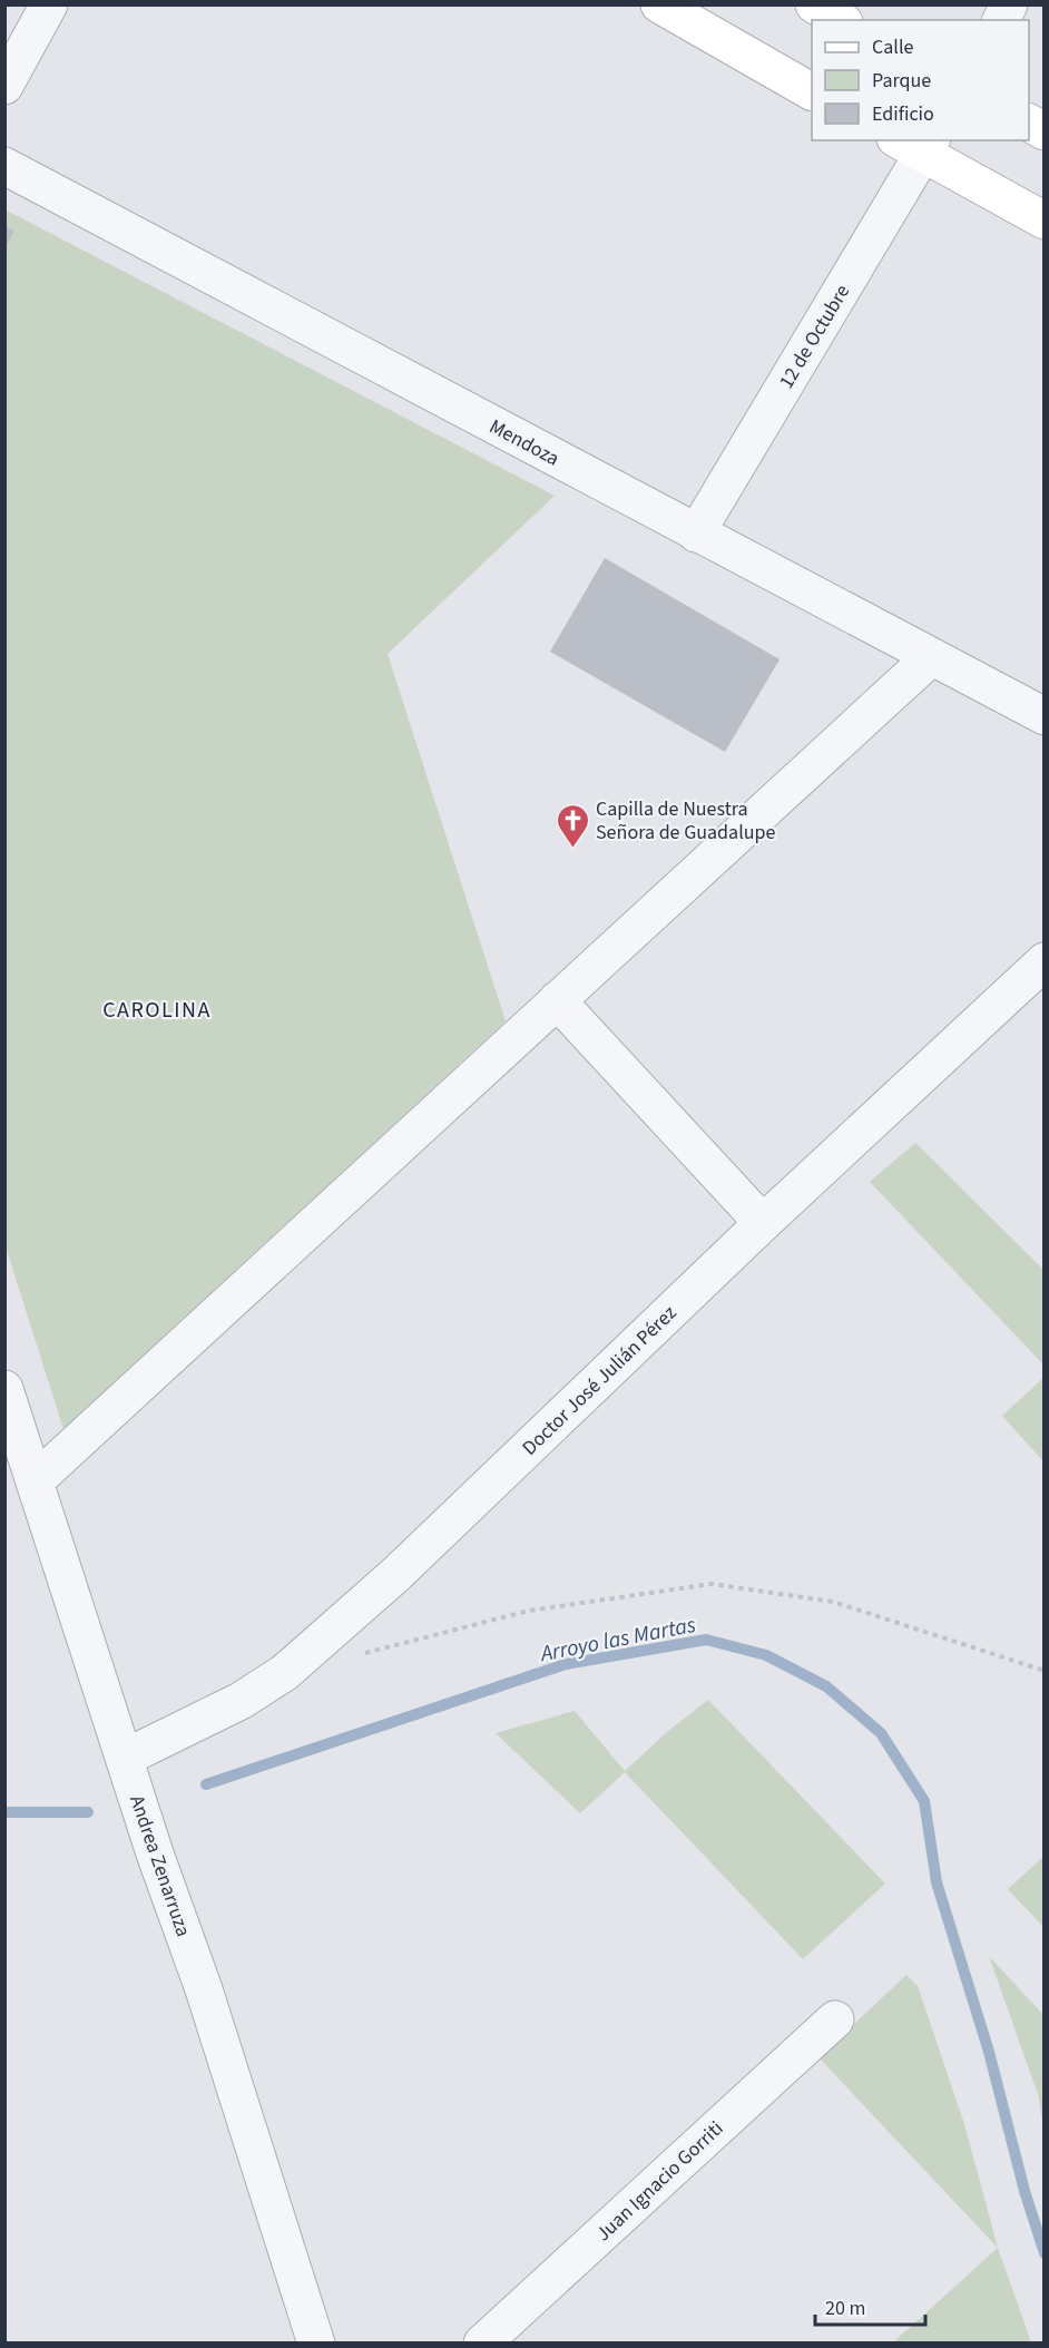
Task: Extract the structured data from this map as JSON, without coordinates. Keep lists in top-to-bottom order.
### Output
{
  "streets": {
    "street": [
      "12 de Octubre",
      "Mendoza",
      "Doctor José Julián Pérez",
      "Andrea Zenarruza",
      "Juan Ignacio Gorriti"
    ]
  },
  "crossings": [
    ["12 de Octubre", "Mendoza"],
    ["Doctor José Julián Pérez", "Andrea Zenarruza"]
  ],
  "districts": ["CAROLINA"],
  "water": ["Arroyo las Martas"],
  "places": {
    "church": ["Capilla de Nuestra Señora de Guadalupe"]
  },
  "legend": ["Calle", "Parque", "Edificio"],
  "scale_bar": "20 m"
}
